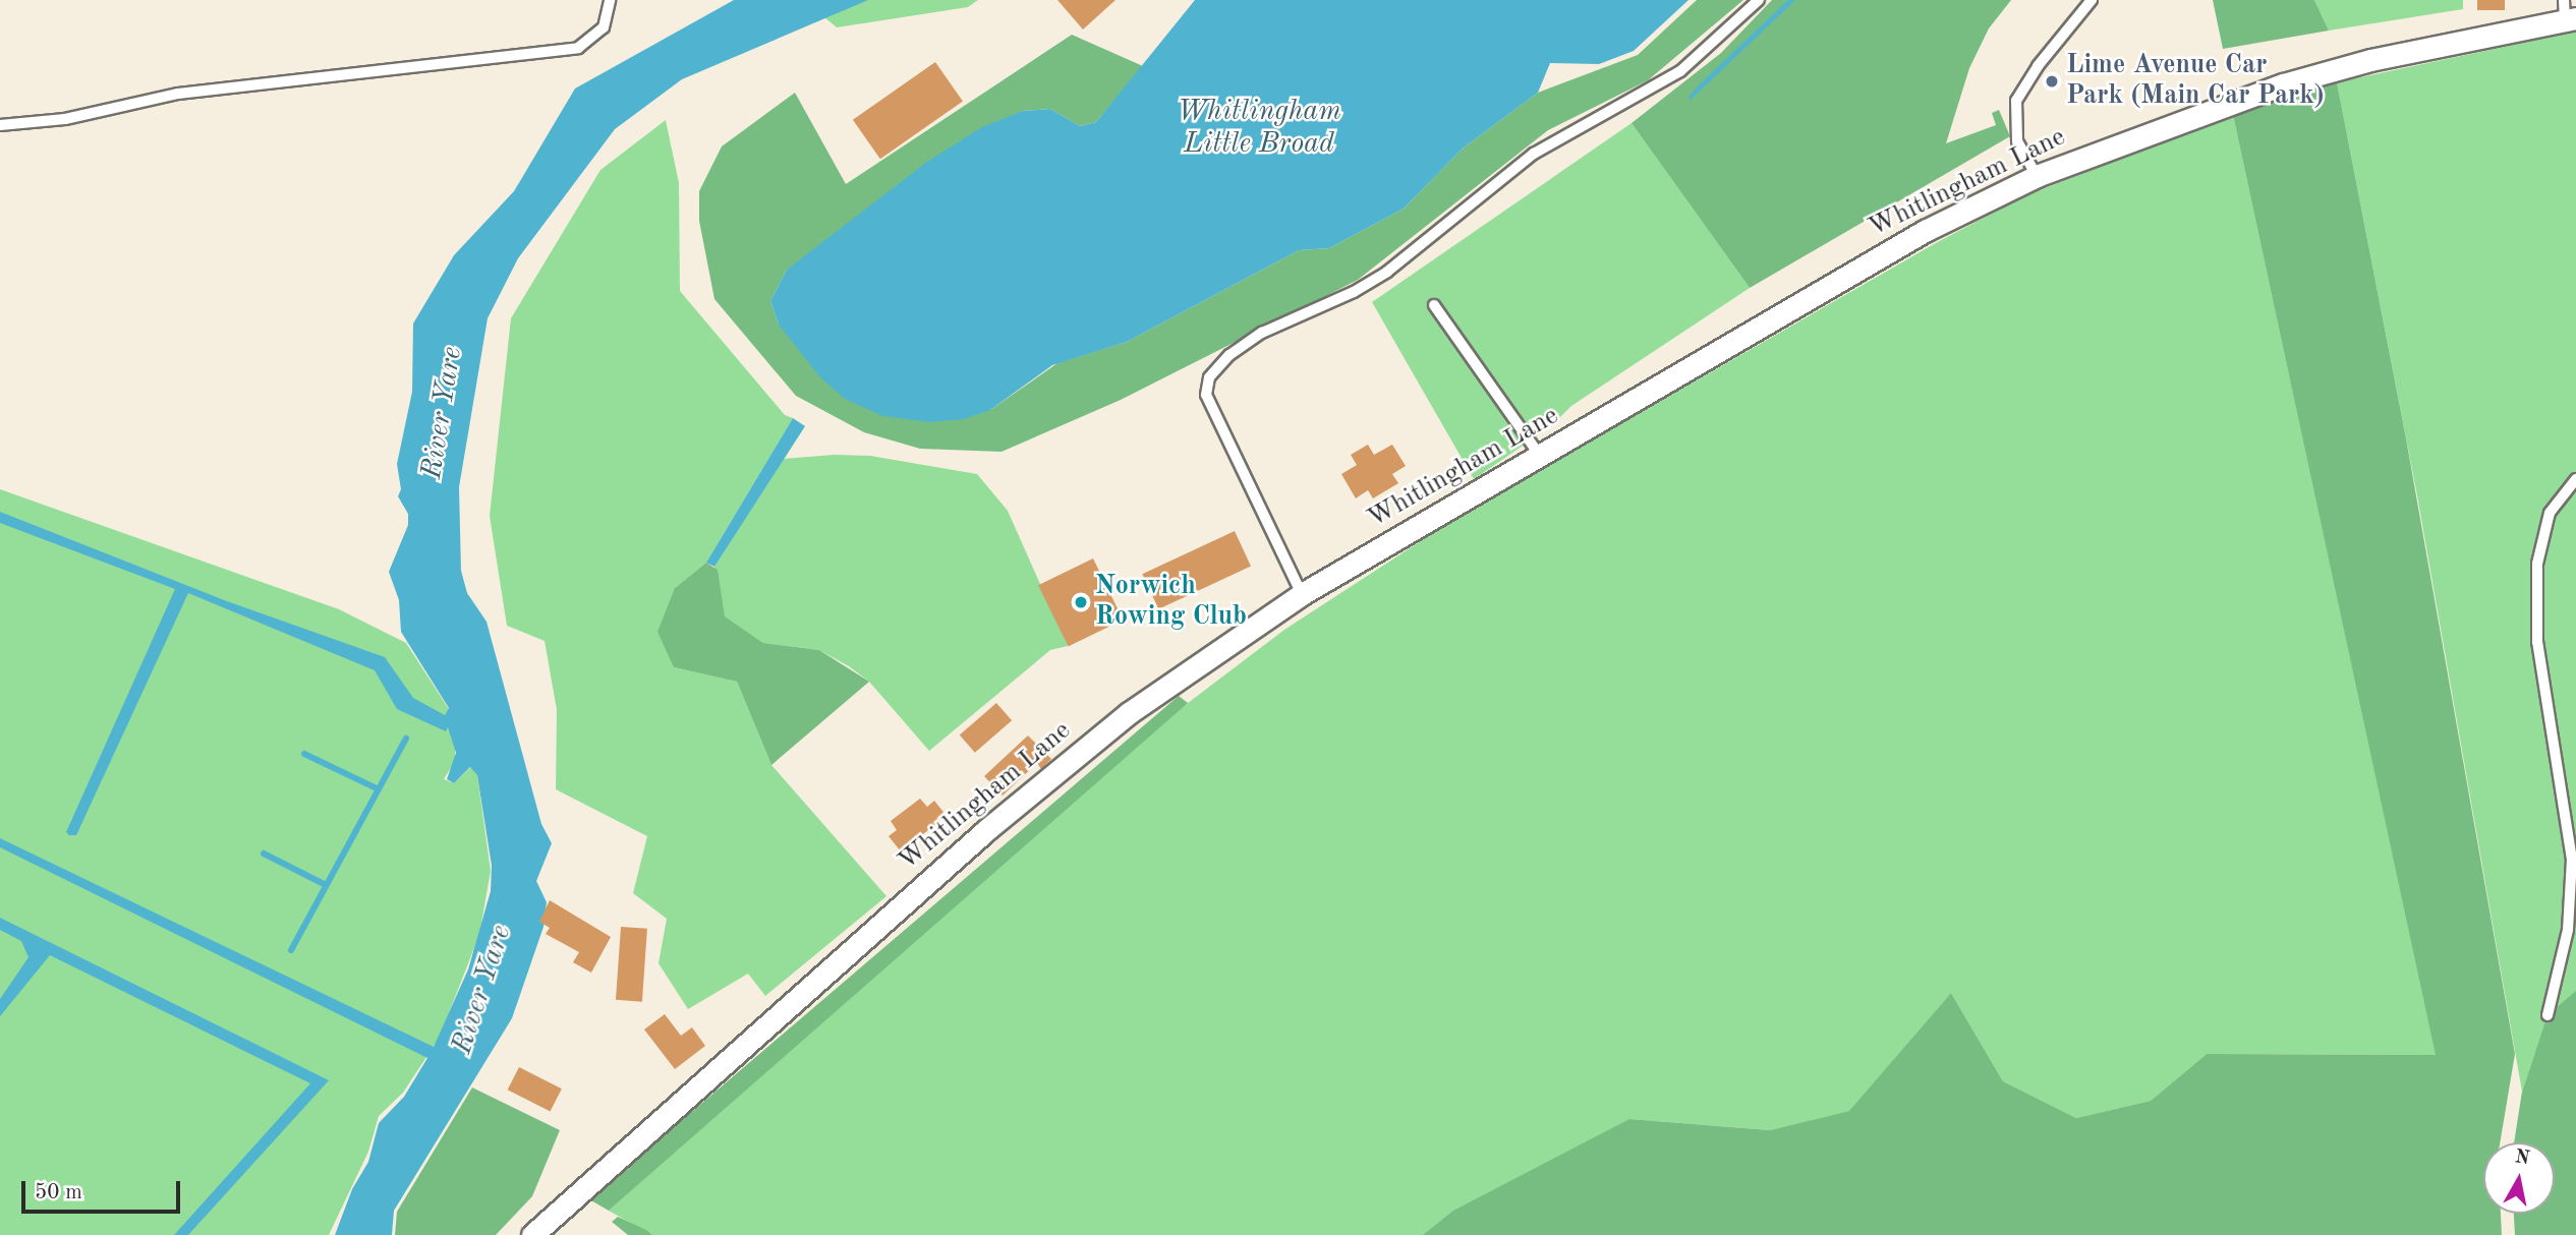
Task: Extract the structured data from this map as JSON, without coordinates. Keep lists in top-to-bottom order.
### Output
{
  "streets": {
    "street": ["Whitlingham Lane"]
  },
  "water": ["Whitlingham Little Broad", "River Yare"],
  "places": ["Lime Avenue Car Park (Main Car Park)", "Norwich Rowing Club"],
  "scale_bar": "50 m",
  "north": "top"
}
